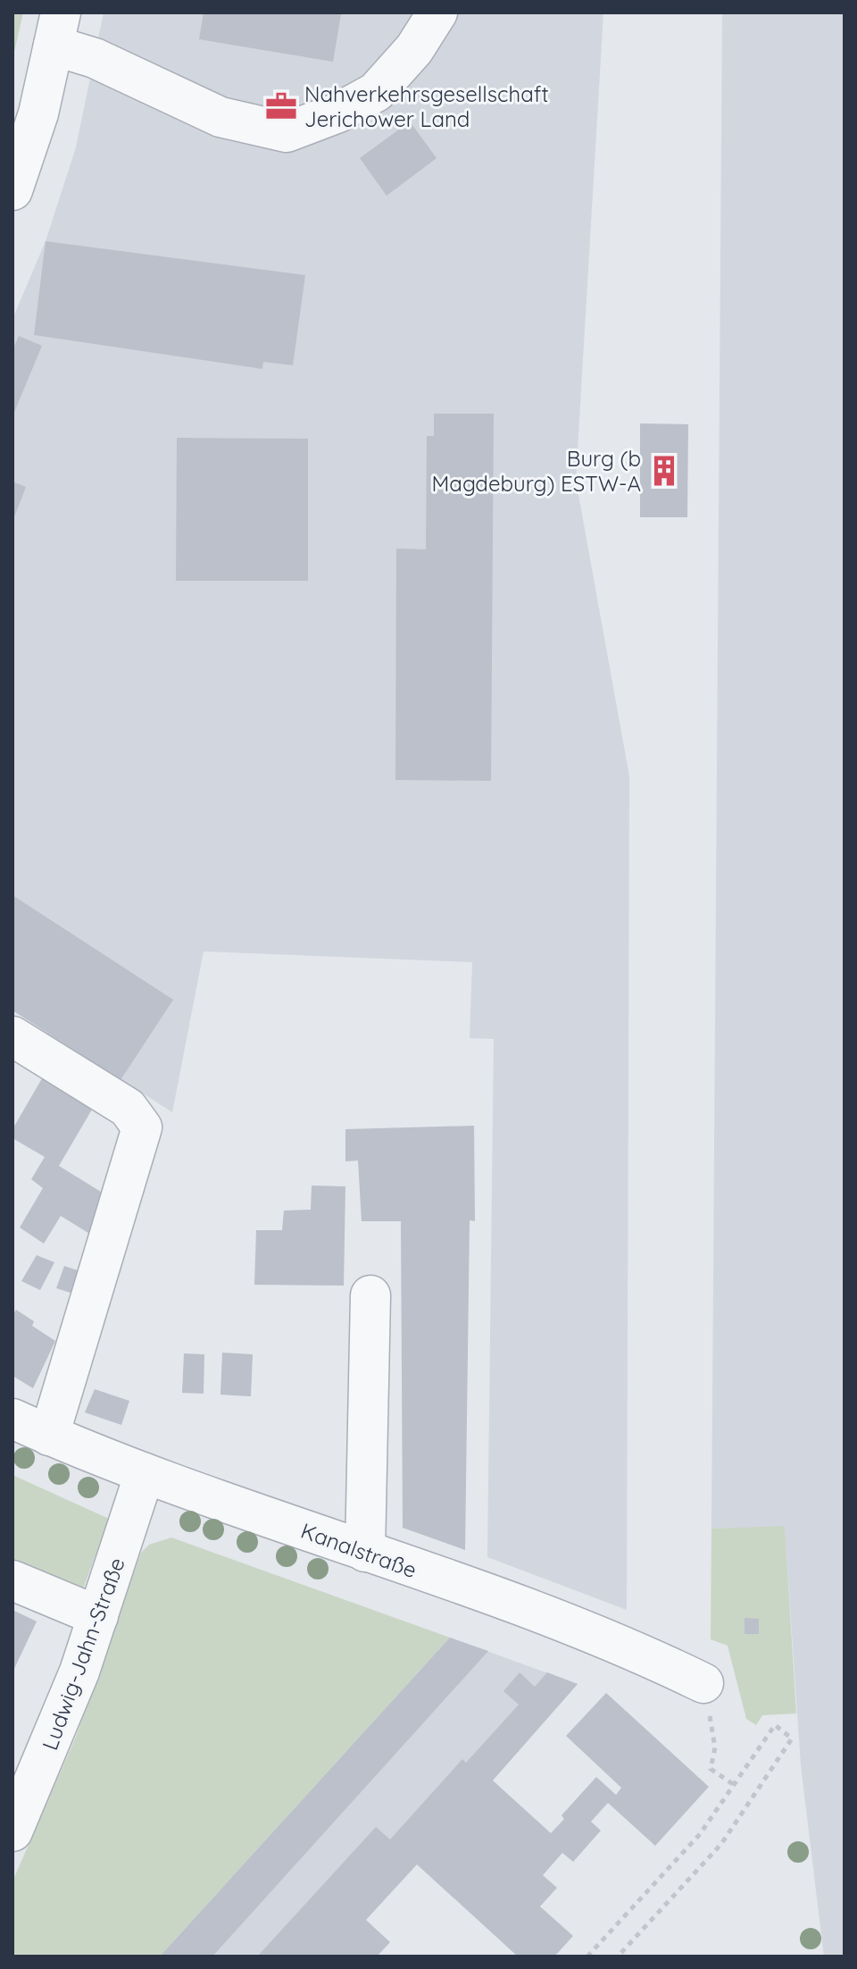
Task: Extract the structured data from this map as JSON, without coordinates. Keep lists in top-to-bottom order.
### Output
{
  "streets": {
    "street": ["Kanalstraße", "Ludwig-Jahn-Straße"]
  },
  "crossings": [
    ["Kanalstraße", "Ludwig-Jahn-Straße"]
  ],
  "places": {
    "office": ["Nahverkehrsgesellschaft Jerichower Land"],
    "building": ["Burg (b Magdeburg) ESTW-A"]
  }
}
